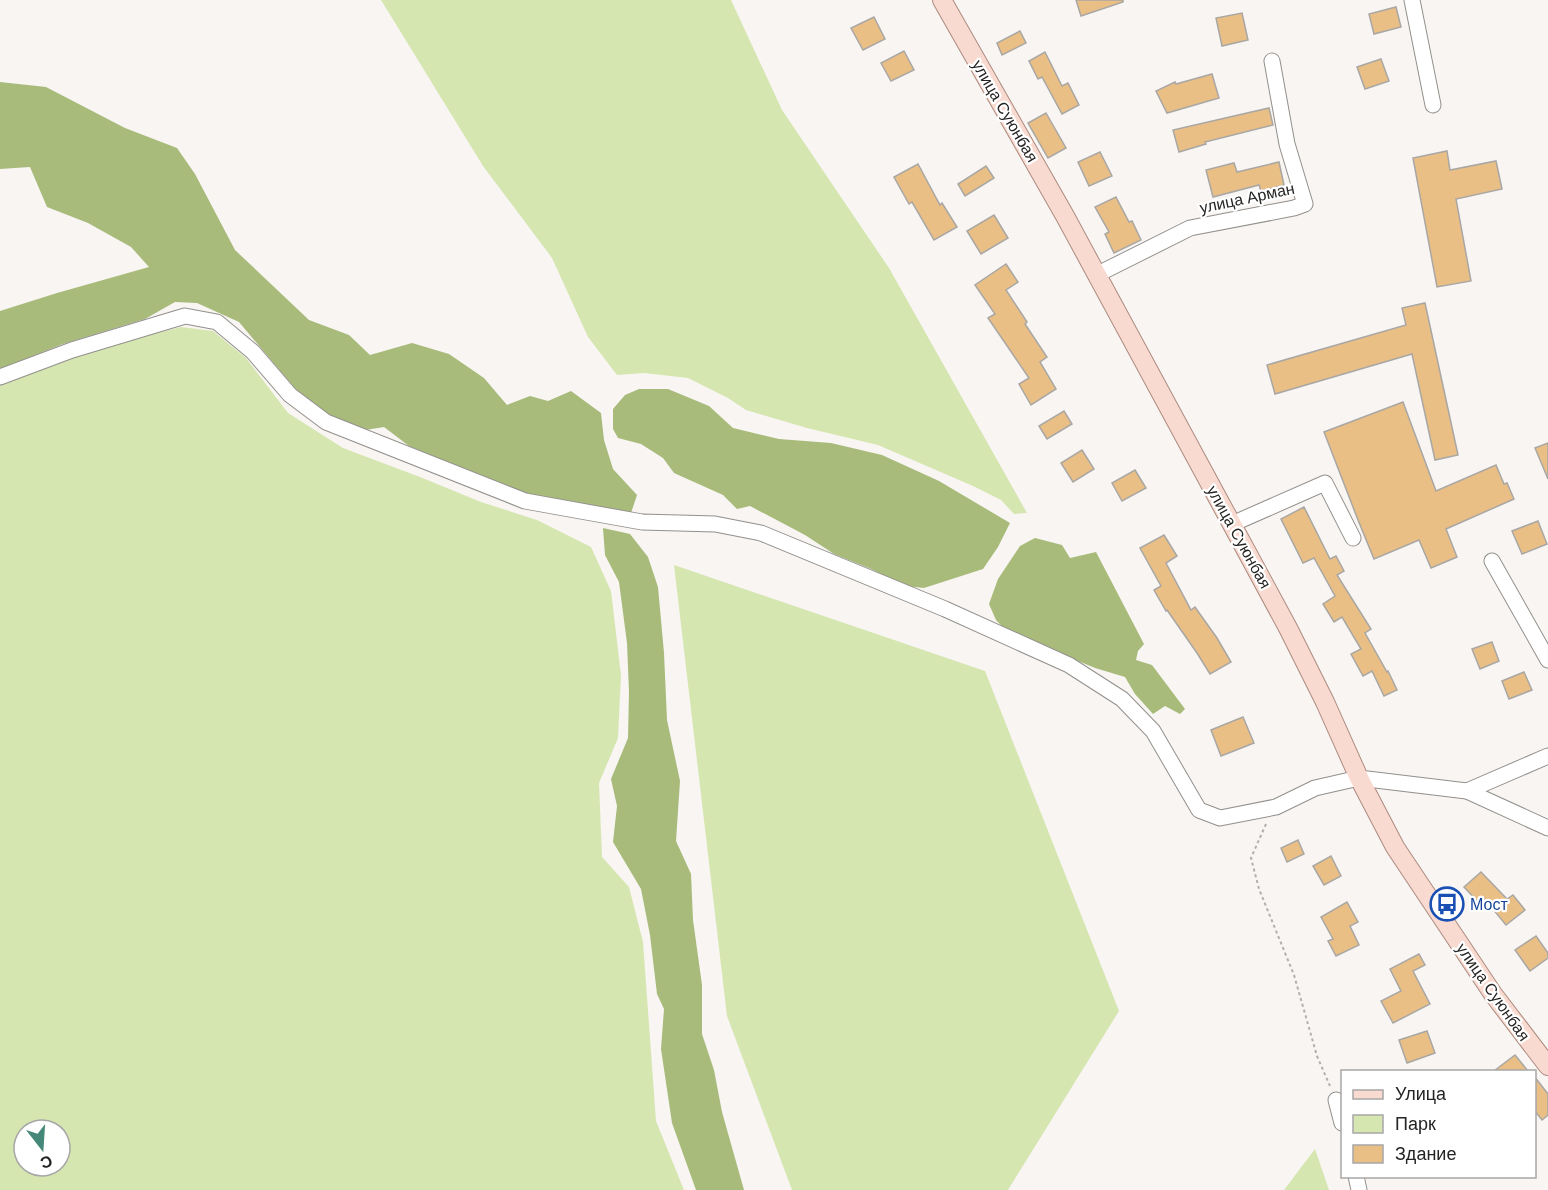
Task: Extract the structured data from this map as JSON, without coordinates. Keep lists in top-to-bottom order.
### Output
{
  "streets": {
    "main road": ["улица Суюнбая"],
    "street": ["улица Арман"]
  },
  "crossings": [
    ["улица Суюнбая", "улица Арман"]
  ],
  "places": {
    "bus stop": ["Мост"]
  },
  "legend": ["Улица", "Парк", "Здание"],
  "north": "bottom"
}
